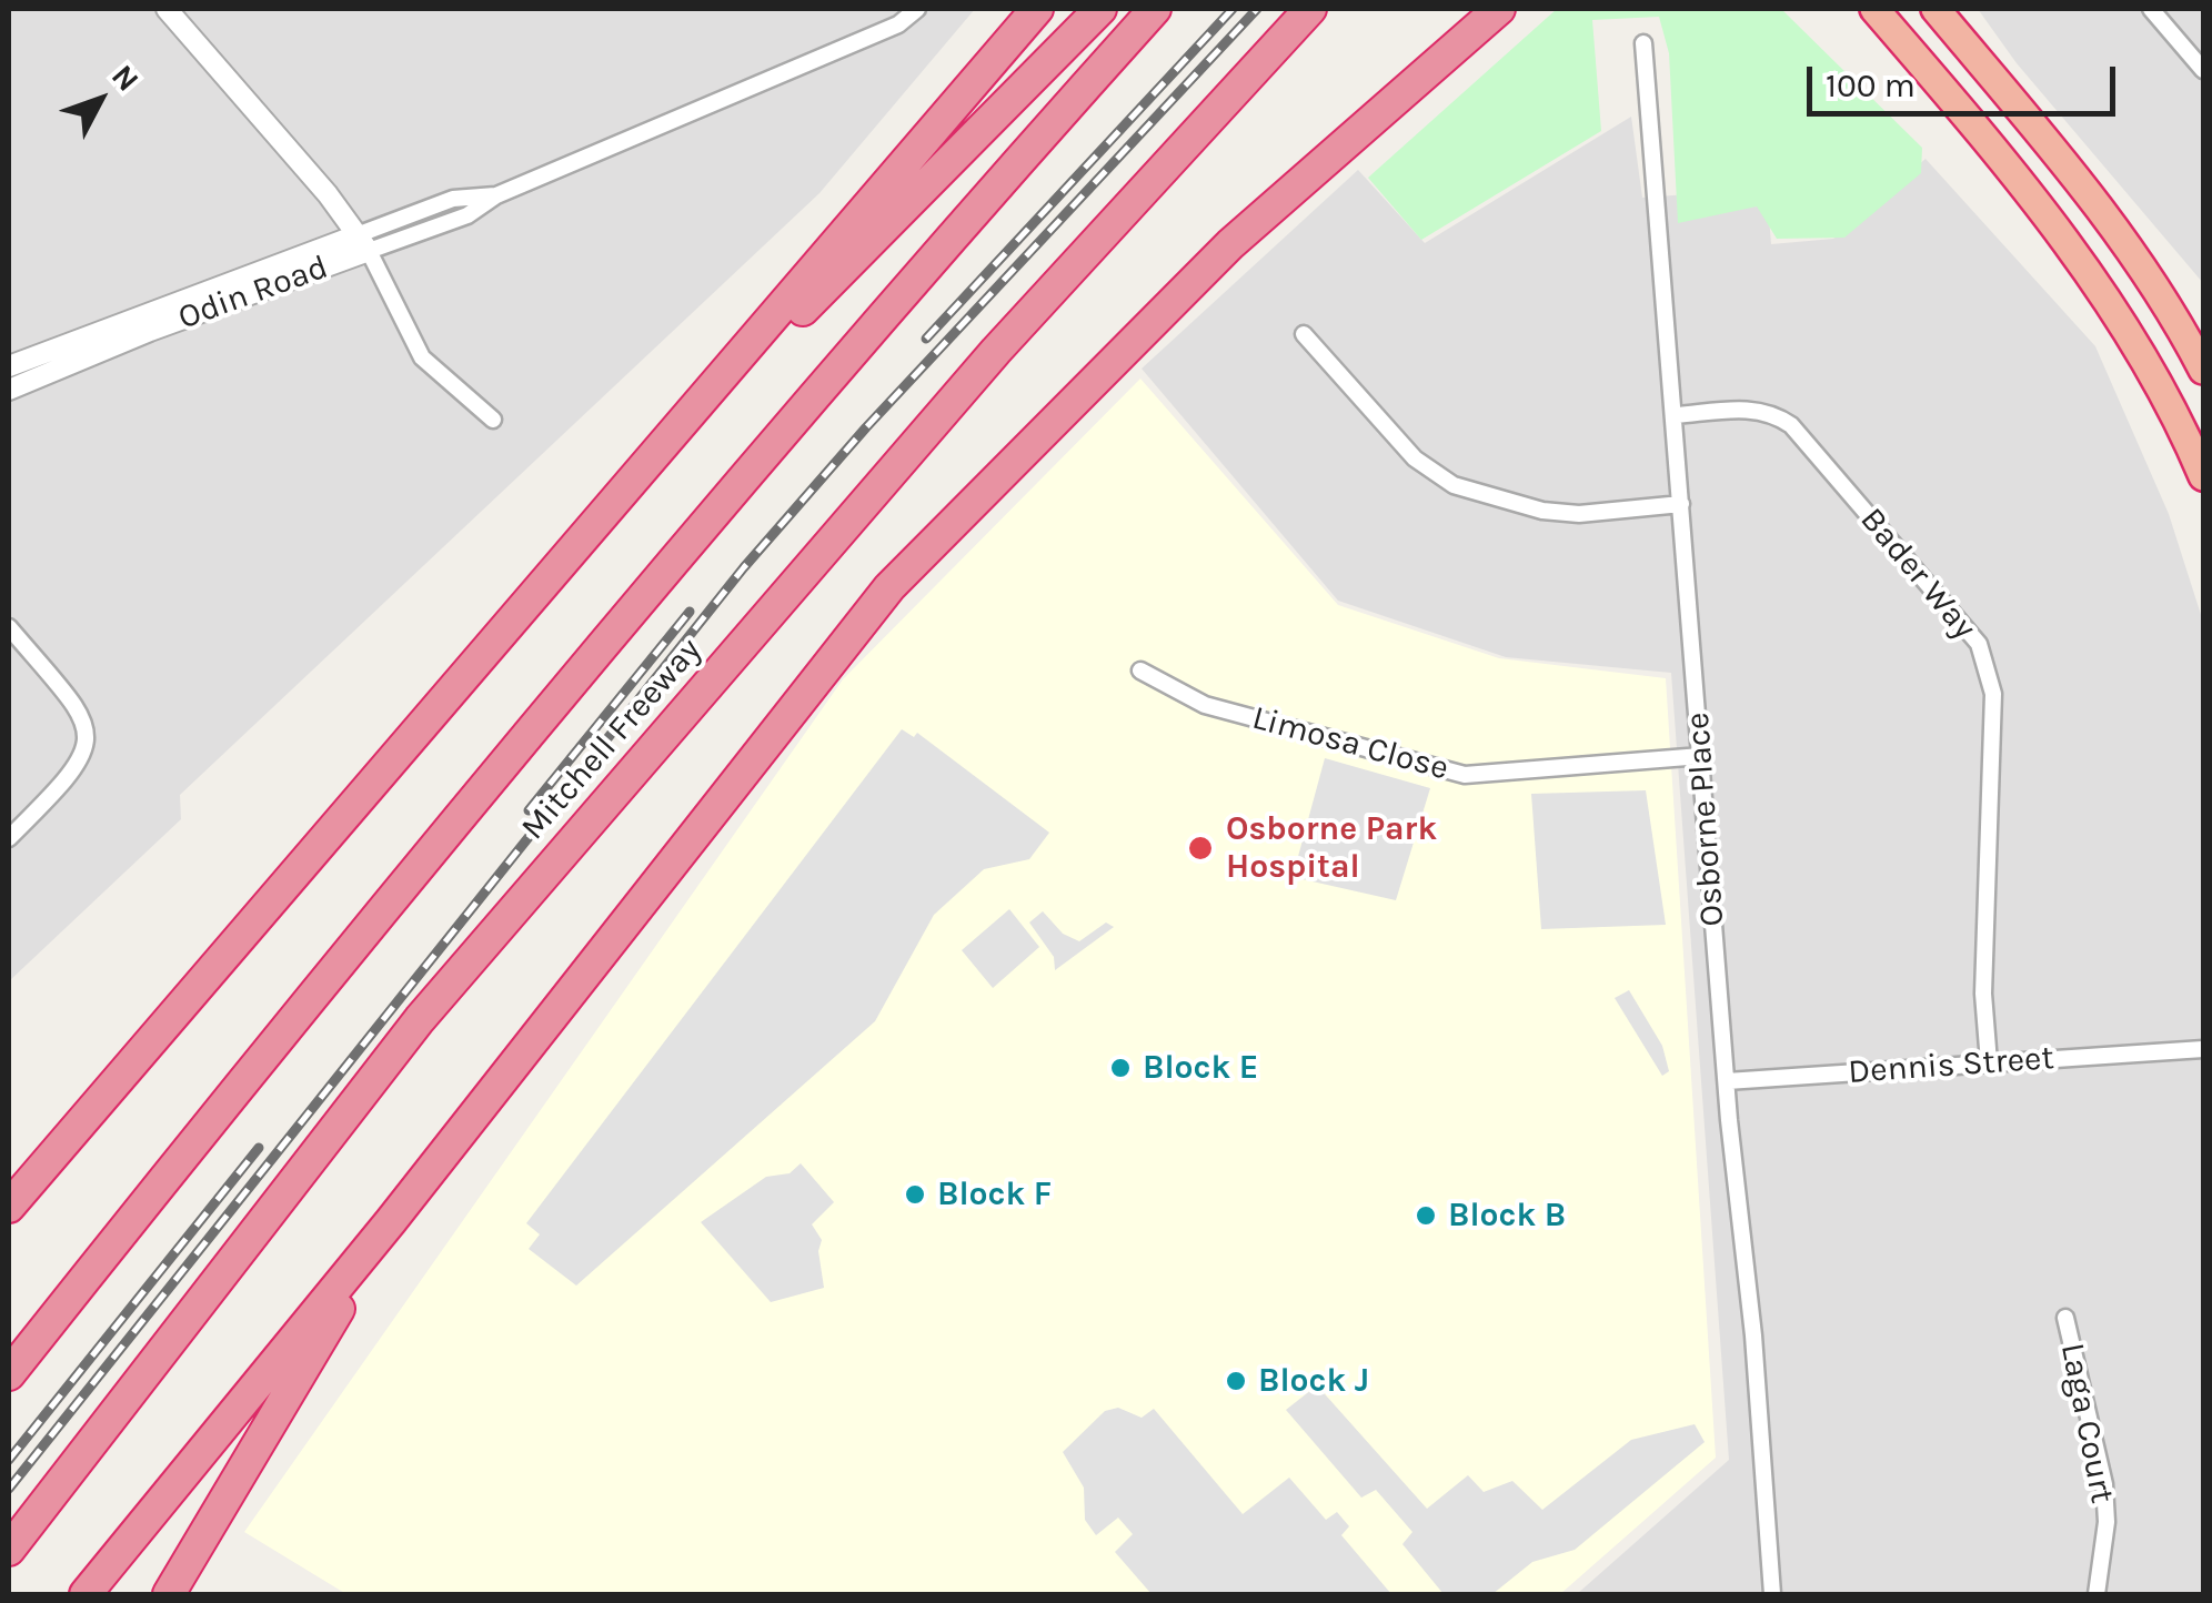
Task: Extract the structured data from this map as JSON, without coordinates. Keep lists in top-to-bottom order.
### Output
{
  "streets": {
    "highway": ["Mitchell Freeway"],
    "street": [
      "Odin Road",
      "Bader Way",
      "Limosa Close",
      "Osborne Place",
      "Dennis Street",
      "Laga Court"
    ]
  },
  "crossings": [
    ["Bader Way", "Osborne Place"],
    ["Bader Way", "Dennis Street"],
    ["Limosa Close", "Osborne Place"],
    ["Osborne Place", "Dennis Street"]
  ],
  "places": [
    "Osborne Park Hospital",
    "Block E",
    "Block F",
    "Block B",
    "Block J"
  ],
  "scale_bar": "100 m",
  "north": "top right"
}
